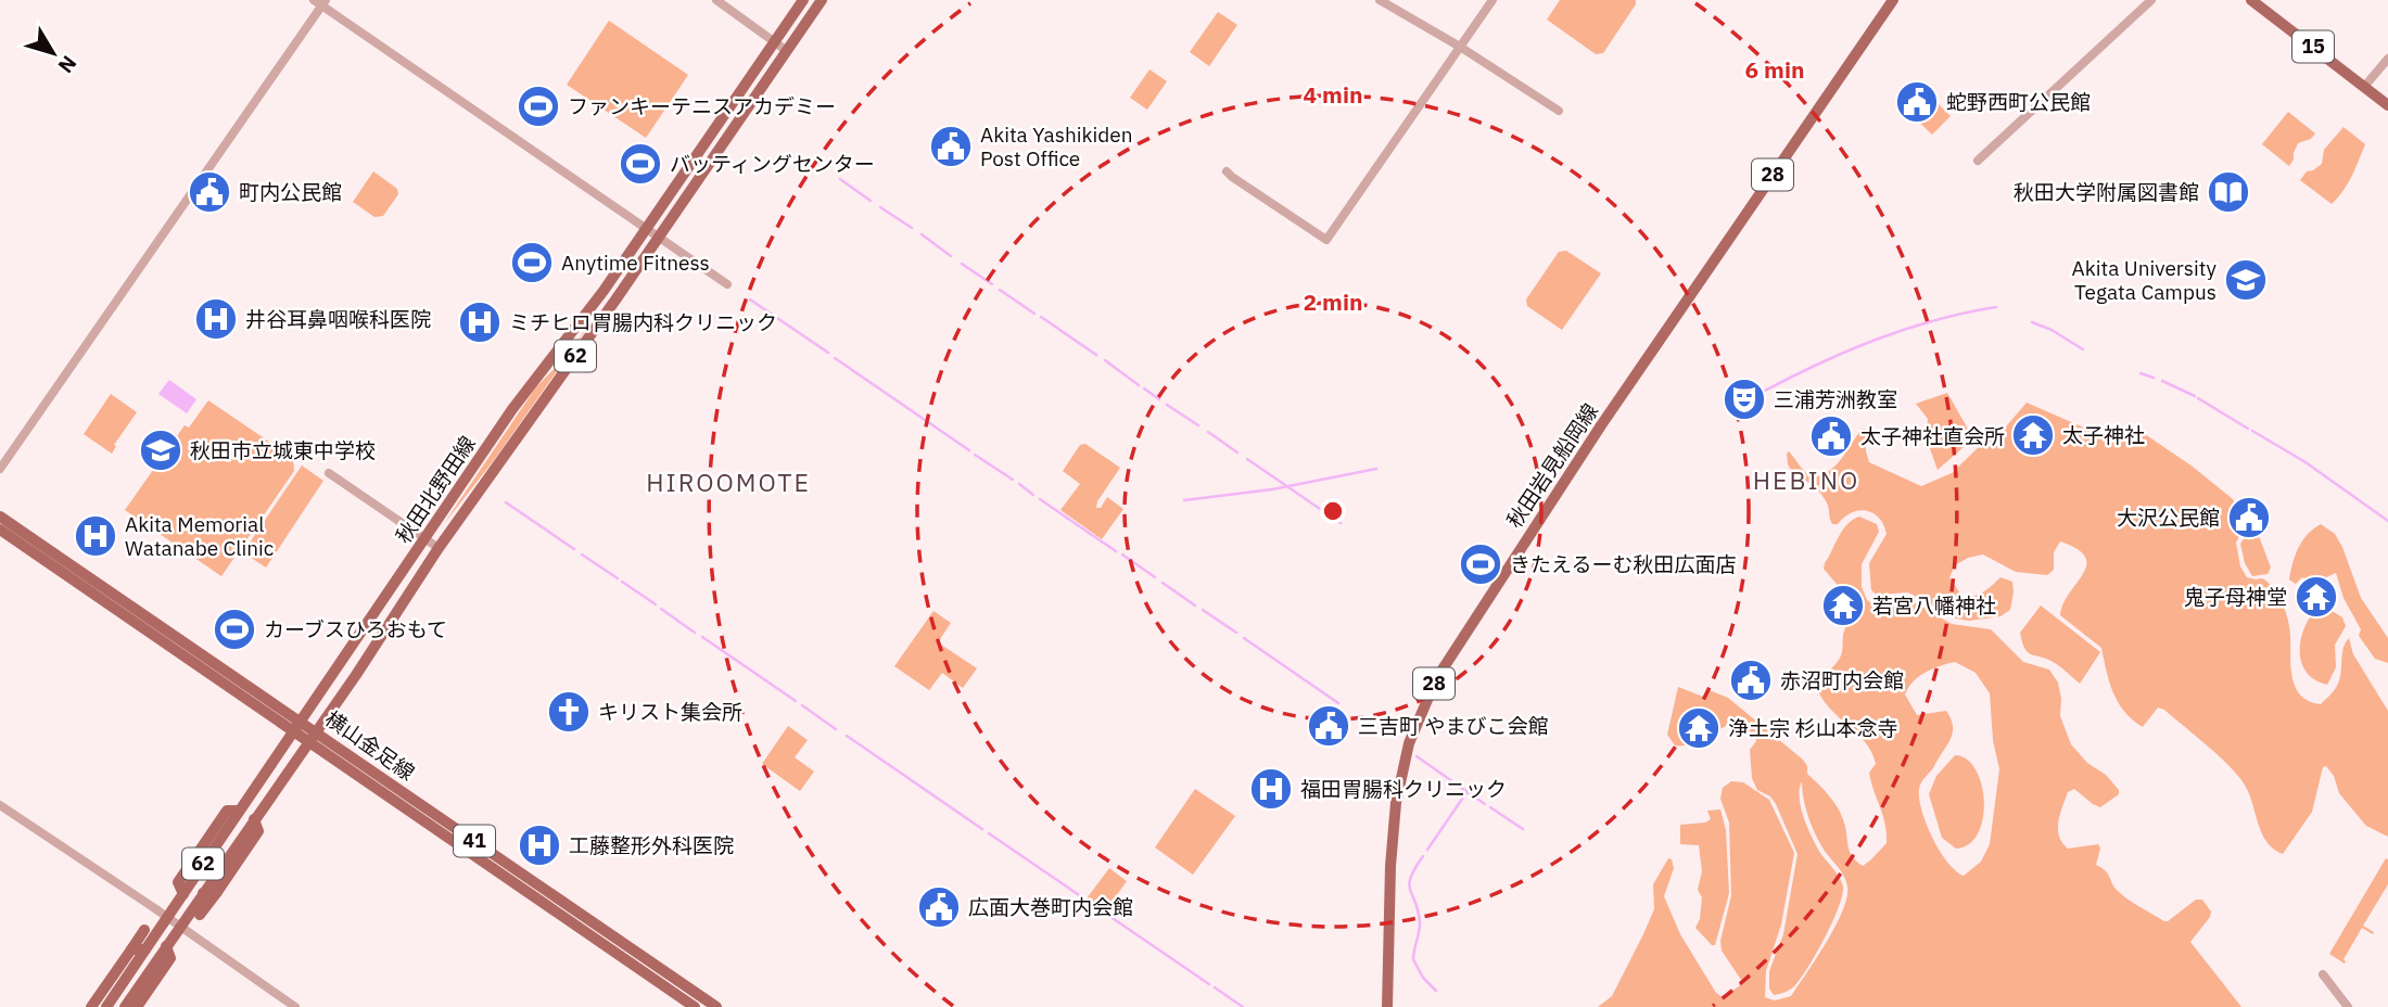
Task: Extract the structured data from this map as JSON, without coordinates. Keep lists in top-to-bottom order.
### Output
{
  "streets": {
    "main road": [
      "15",
      "28",
      "62",
      "秋田岩見船岡線",
      "秋田北野田線",
      "横山金足線",
      "41"
    ]
  },
  "crossings": [
    ["秋田北野田線", "横山金足線"]
  ],
  "districts": ["HEBINO", "HIROOMOTE"],
  "places": {
    "public building": [
      "蛇野西町公民館",
      "Akita Yashikiden Post Office",
      "町内公民館",
      "太子神社直会所",
      "大沢公民館",
      "赤沼町内会館",
      "三吉町 やまびこ会館",
      "広面大巻町内会館"
    ],
    "sports": [
      "ファンキーテニスアカデミー",
      "バッティングセンター",
      "Anytime Fitness",
      "きたえるーむ秋田広面店",
      "カーブスひろおもて"
    ],
    "library": ["秋田大学附属図書館"],
    "school or university": ["Akita University Tegata Campus", "秋田市立城東中学校"],
    "hospital": [
      "井谷耳鼻咽喉科医院",
      "ミチヒロ胃腸内科クリニック",
      "Akita Memorial Watanabe Clinic",
      "福田胃腸科クリニック",
      "工藤整形外科医院"
    ],
    "theatre": ["三浦芳洲教室"],
    "temple": [
      "太子神社",
      "鬼子母神堂",
      "若宮八幡神社",
      "浄土宗 杉山本念寺"
    ],
    "church": ["キリスト集会所"]
  },
  "north": "bottom right",
  "rings": ["6 min", "4 min", "2 min"]
}
